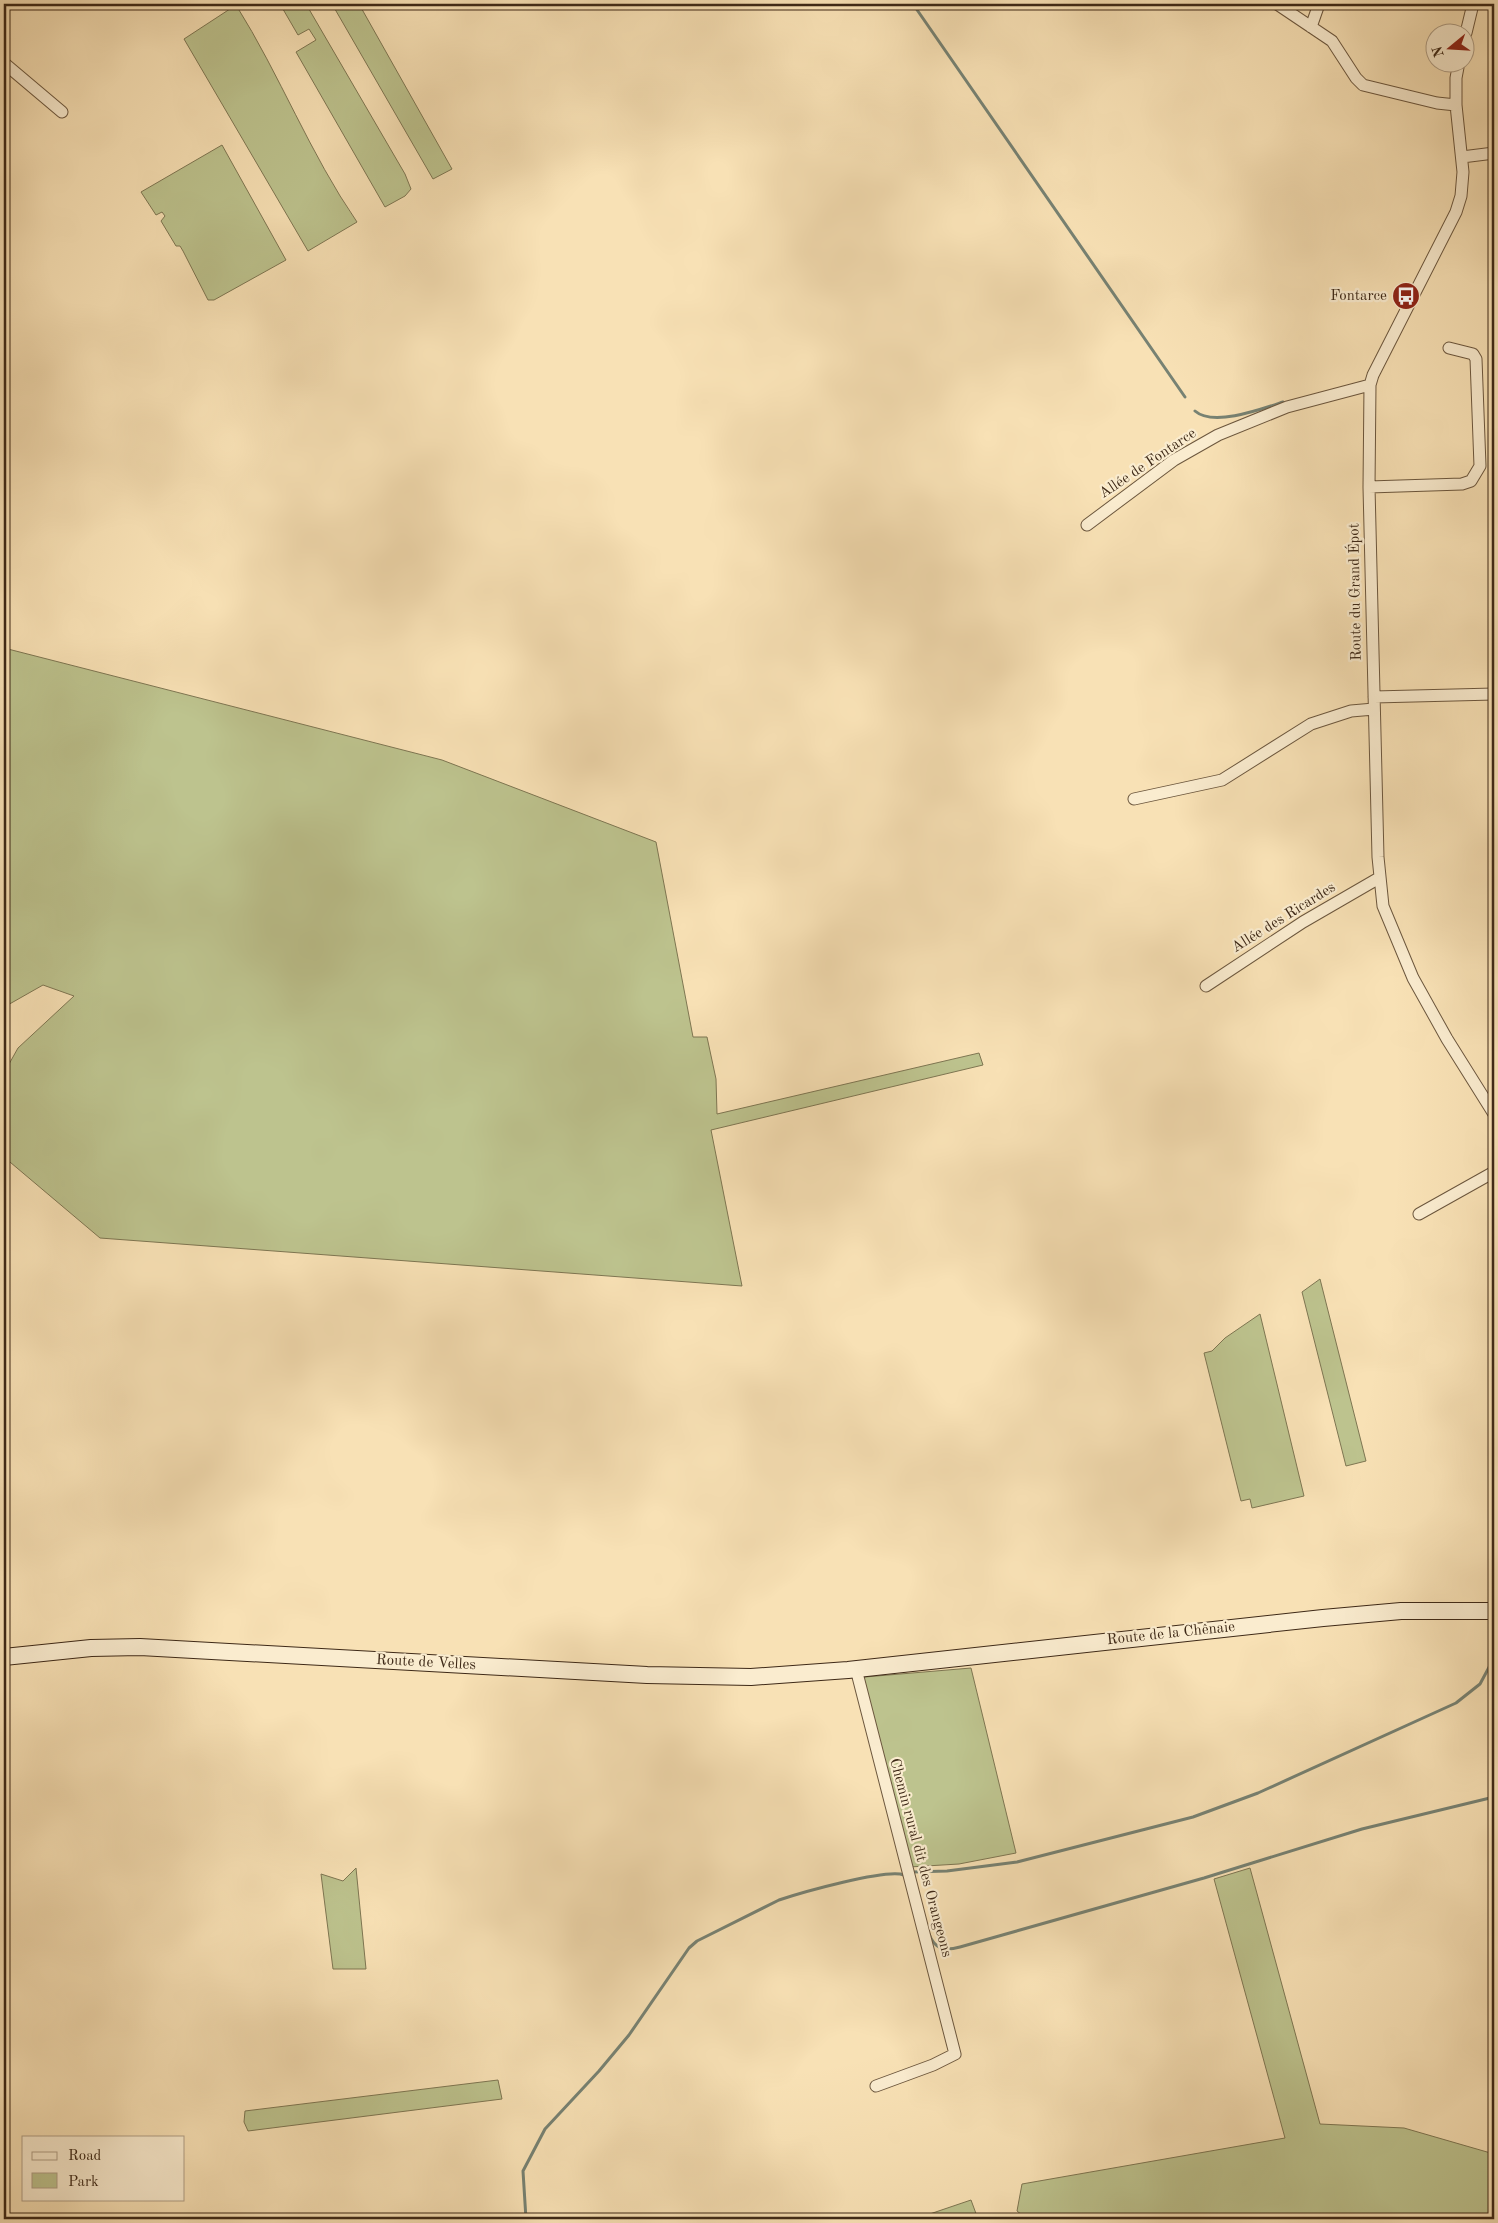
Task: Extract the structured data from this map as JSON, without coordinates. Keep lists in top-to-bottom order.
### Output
{
  "streets": {
    "main road": ["Route de la Chênaie", "Route de Velles"],
    "street": [
      "Allée de Fontarce",
      "Route du Grand Épot",
      "Allée des Ricardes",
      "Chemin rural dit des Orangeons"
    ]
  },
  "crossings": [
    ["Allée de Fontarce", "Route du Grand Épot"],
    ["Route du Grand Épot", "Allée des Ricardes"],
    ["Route de la Chênaie", "Route de Velles"],
    ["Route de la Chênaie", "Chemin rural dit des Orangeons"],
    ["Route de Velles", "Chemin rural dit des Orangeons"]
  ],
  "places": {
    "bus stop": ["Fontarce"]
  },
  "legend": ["Road", "Park"],
  "north": "left"
}
